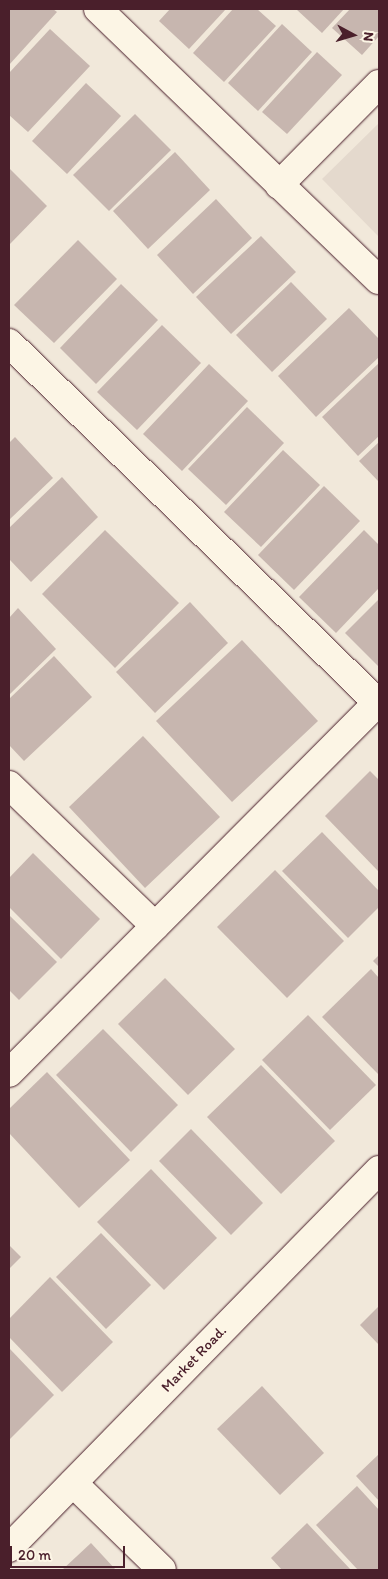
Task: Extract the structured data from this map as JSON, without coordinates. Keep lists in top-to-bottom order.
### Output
{
  "streets": {
    "street": ["Market Road."]
  },
  "scale_bar": "20 m",
  "north": "right"
}
